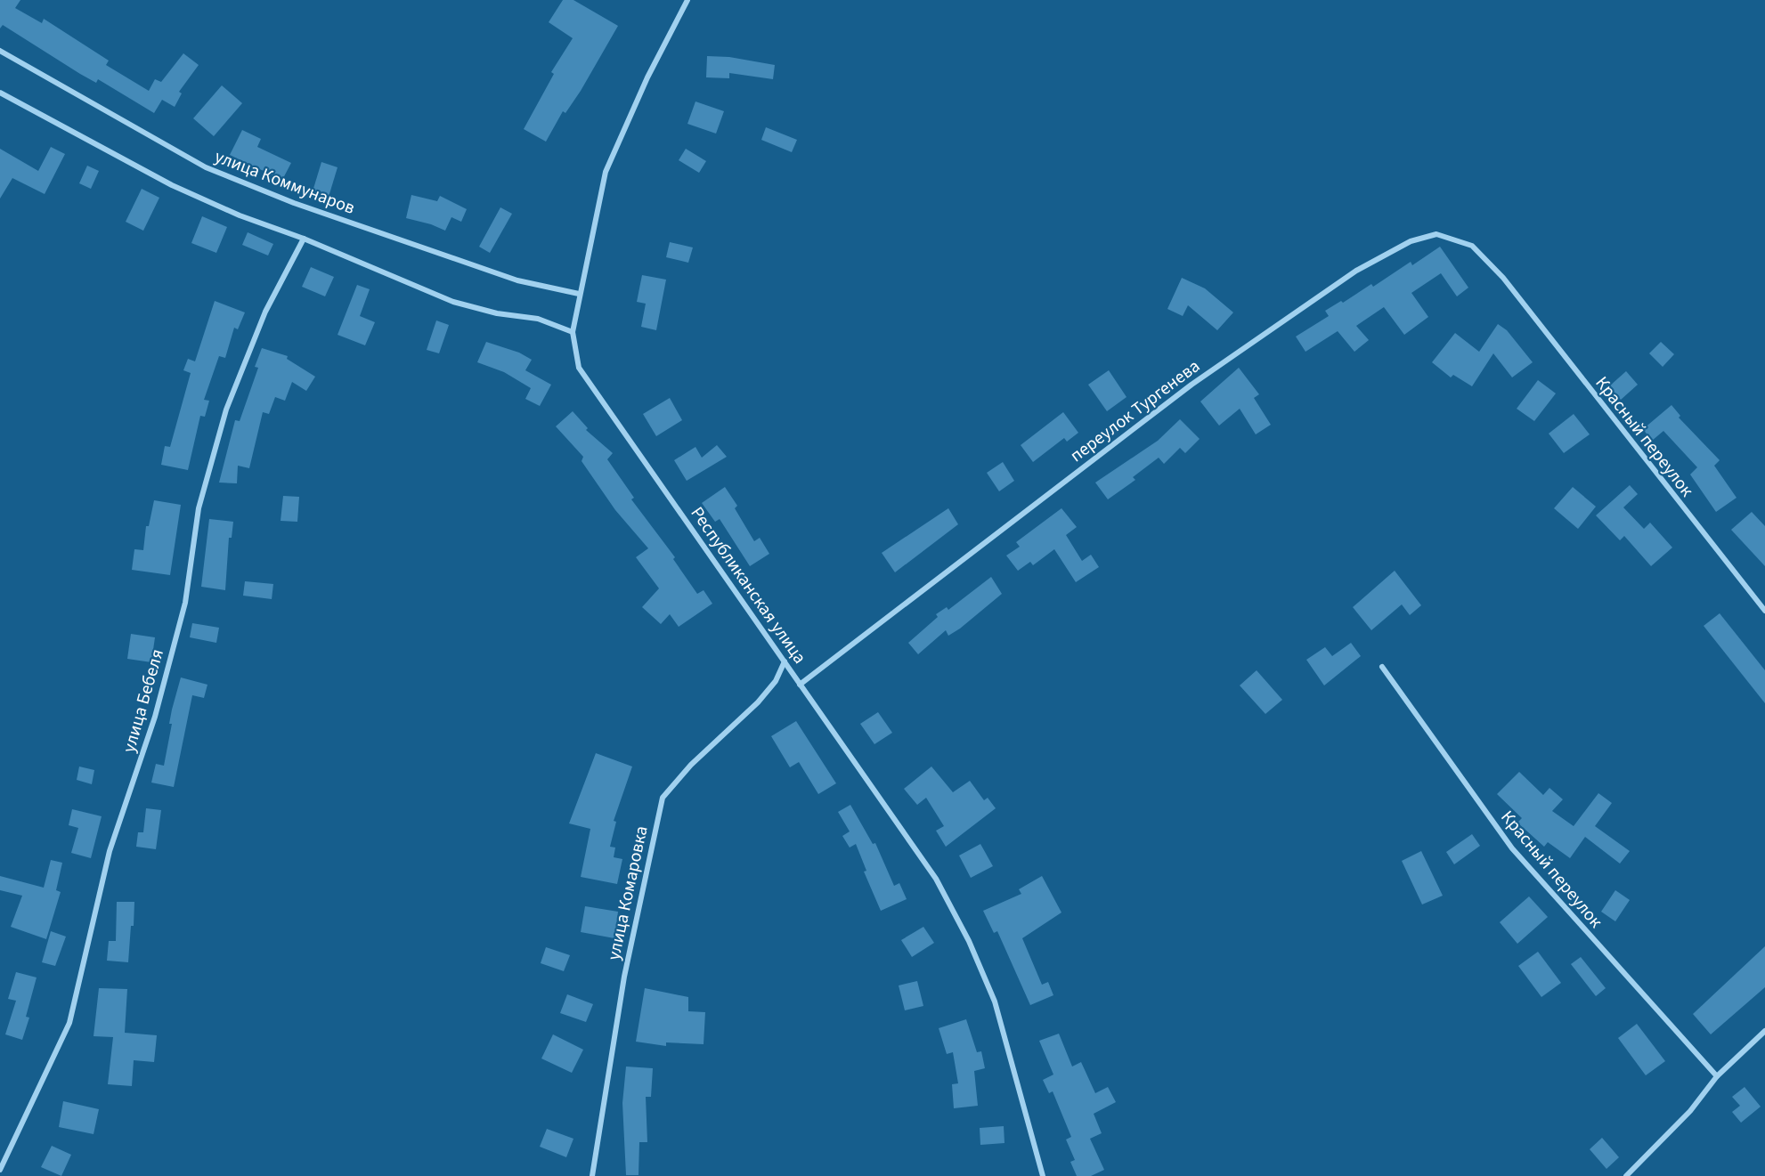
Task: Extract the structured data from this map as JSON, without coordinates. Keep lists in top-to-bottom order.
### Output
{
  "streets": {
    "street": [
      "улица Коммунаров",
      "переулок Тургенева",
      "Красный переулок",
      "Республиканская улица",
      "улица Бебеля",
      "улица Комаровка"
    ]
  },
  "crossings": [
    ["улица Коммунаров", "Республиканская улица"],
    ["переулок Тургенева", "Красный переулок"],
    ["переулок Тургенева", "Республиканская улица"],
    ["Республиканская улица", "улица Комаровка"]
  ]
}
